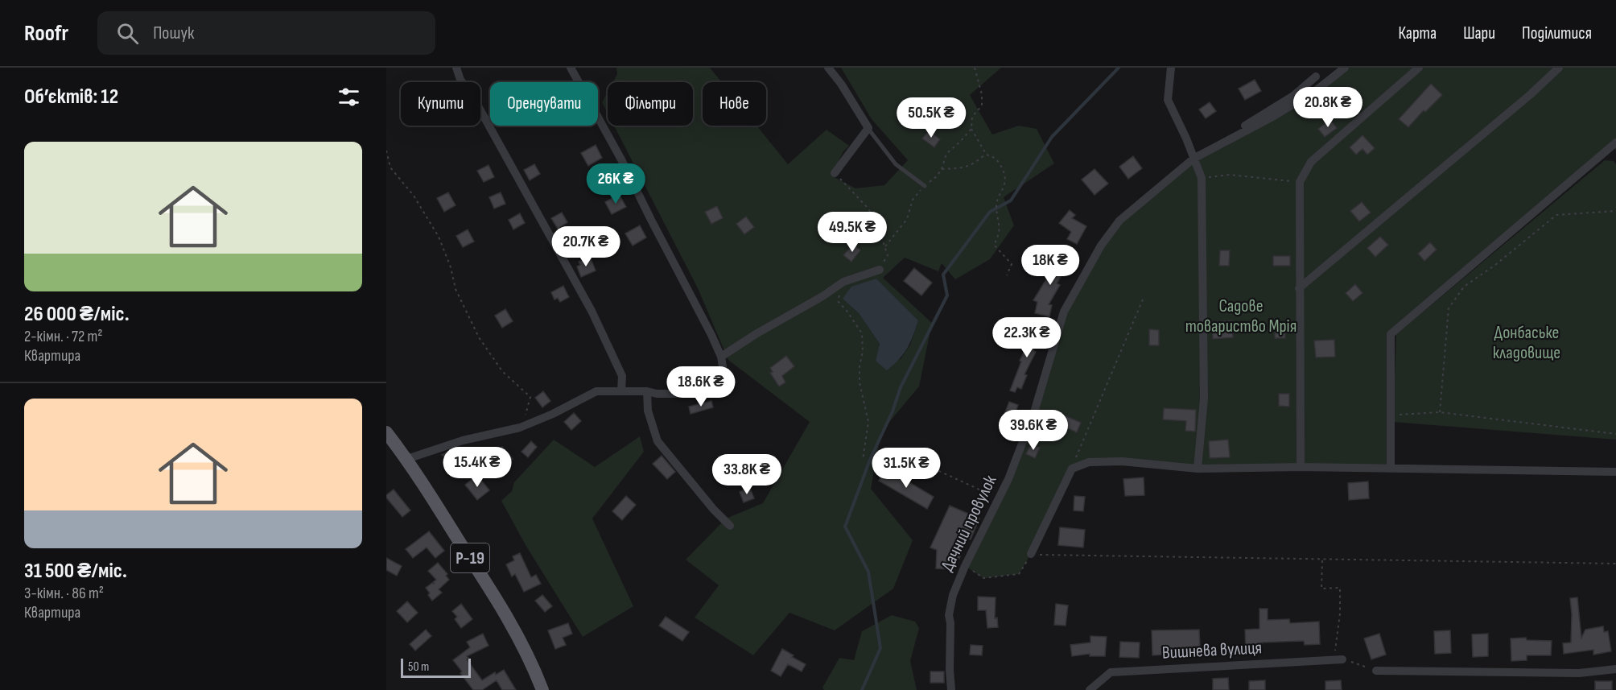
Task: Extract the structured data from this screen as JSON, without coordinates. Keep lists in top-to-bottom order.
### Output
{
  "streets": {
    "main road": ["Р-19"],
    "street": ["Дачний провулок", "Вишнева вулиця"]
  },
  "parks": ["Садове товариство Мрія", "Донбаське кладовище"],
  "scale_bar": "50 m",
  "page": {
    "header": "Roofr",
    "search": "Пошук",
    "nav": ["Карта", "Шари", "Поділитися"],
    "heading": "Об’єктів: 12",
    "chip": [
      "Купити",
      "Орендувати",
      "Фільтри",
      "Нове"
    ],
    "price": [
      "20.8K ₴",
      "50.5K ₴",
      "26K ₴",
      "49.5K ₴",
      "20.7K ₴",
      "18K ₴",
      "22.3K ₴",
      "18.6K ₴",
      "39.6K ₴",
      "15.4K ₴",
      "31.5K ₴",
      "33.8K ₴"
    ],
    "list": [
      {
        "name": "26 000 ₴/міс.",
        "note": "2-кімн. · 72 m² · Квартира"
      },
      {
        "name": "31 500 ₴/міс.",
        "note": "3-кімн. · 86 m² · Квартира"
      }
    ],
    "scale": "50 m"
  }
}
